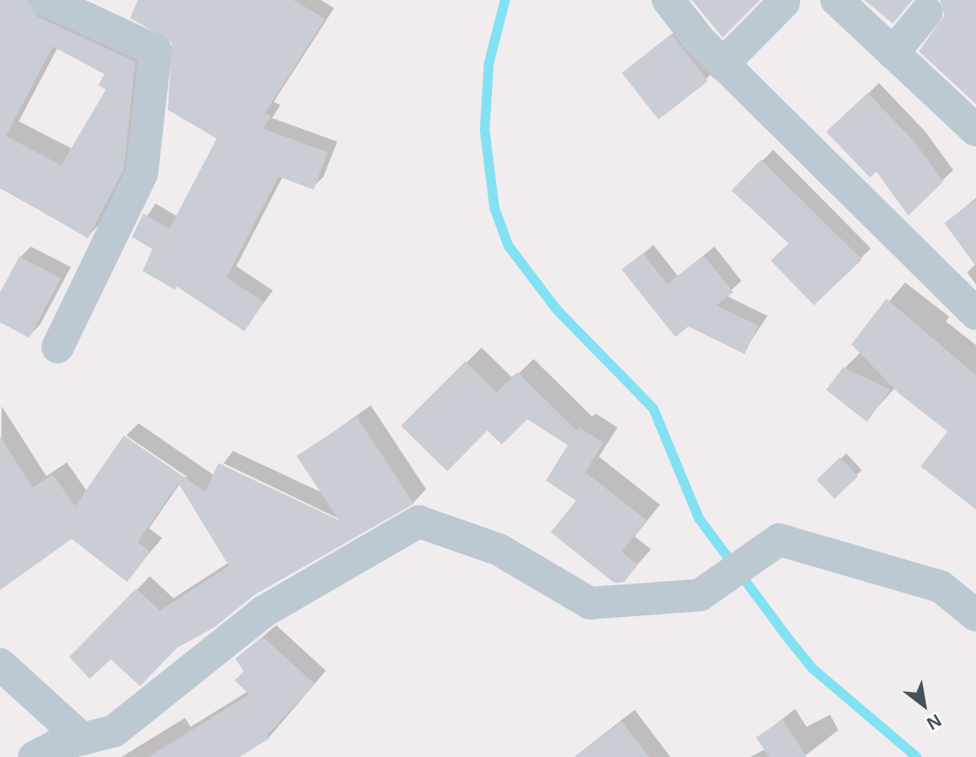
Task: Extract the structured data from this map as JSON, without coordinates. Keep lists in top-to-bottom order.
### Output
{
  "north": "bottom right"
}
